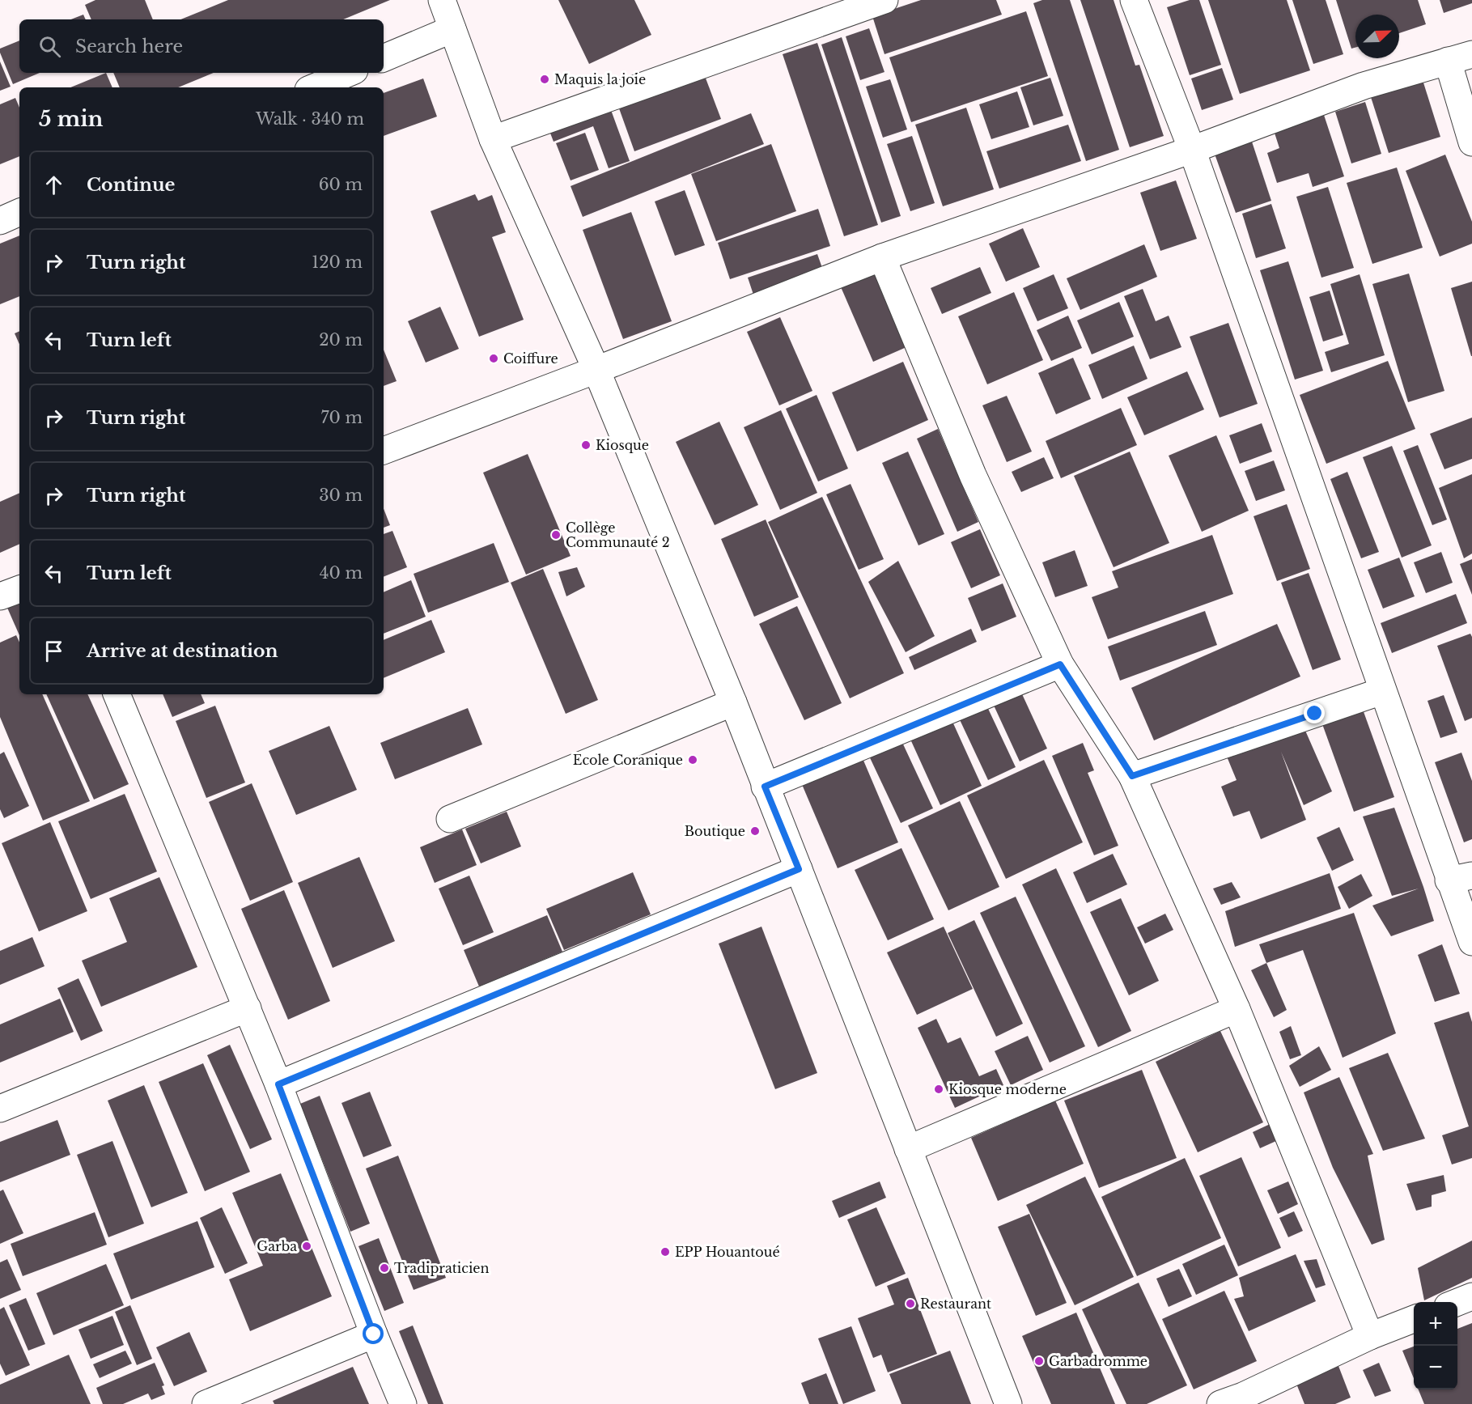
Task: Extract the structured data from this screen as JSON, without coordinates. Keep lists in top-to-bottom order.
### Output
{
  "places": [
    "Maquis la joie",
    "Coiffure",
    "Kiosque",
    "Collège Communauté 2",
    "Ecole Coranique",
    "Boutique",
    "Kiosque moderne",
    "Garba",
    "EPP Houantoué",
    "Tradipraticien",
    "Restaurant",
    "Garbadromme"
  ],
  "north": "top right",
  "page": {
    "search": "Search here",
    "heading": ["5 min", "Walk · 340 m"],
    "list": [
      ["Continue", "60 m"],
      ["Turn right", "120 m"],
      ["Turn left", "20 m"],
      ["Turn right", "70 m"],
      ["Turn right", "30 m"],
      ["Turn left", "40 m"],
      "Arrive at destination"
    ],
    "map_buttons": ["+", "−"]
  }
}
